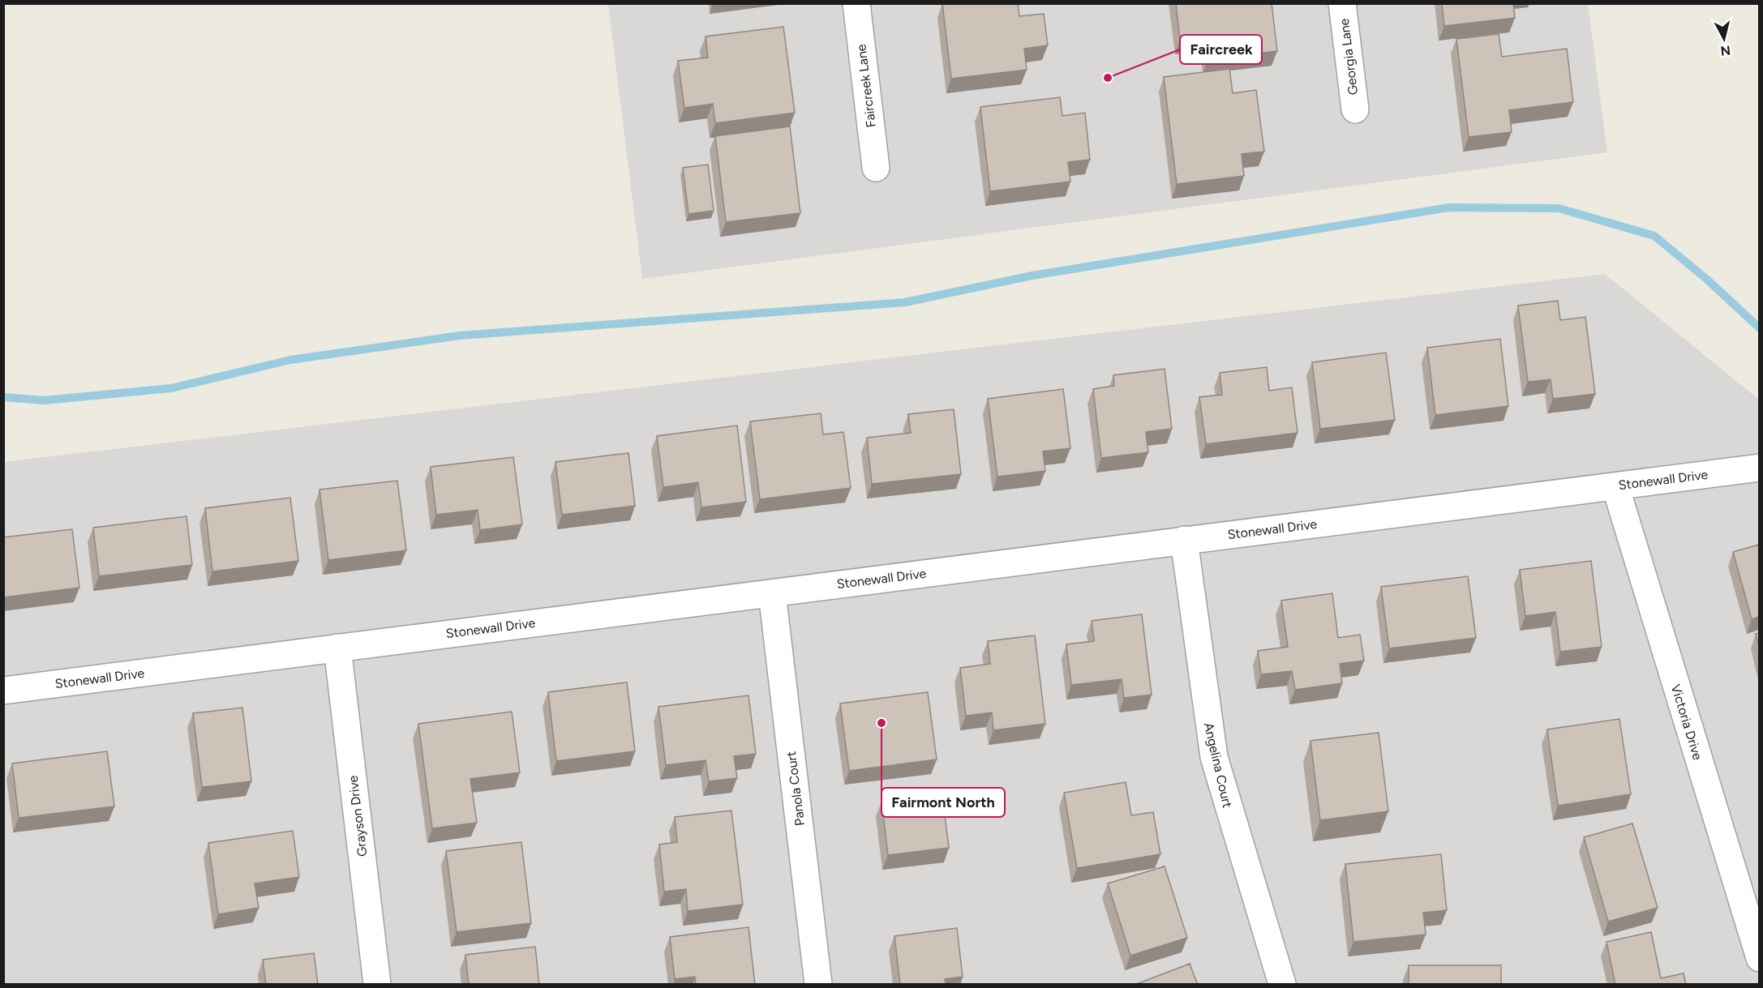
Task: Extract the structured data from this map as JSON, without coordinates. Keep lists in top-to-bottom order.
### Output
{
  "streets": {
    "street": [
      "Georgia Lane",
      "Faircreek Lane",
      "Stonewall Drive",
      "Victoria Drive",
      "Angelina Court",
      "Panola Court",
      "Grayson Drive"
    ]
  },
  "crossings": [
    ["Stonewall Drive", "Victoria Drive"],
    ["Stonewall Drive", "Angelina Court"],
    ["Stonewall Drive", "Panola Court"],
    ["Stonewall Drive", "Grayson Drive"]
  ],
  "places": ["Faircreek", "Fairmont North"],
  "north": "bottom"
}
